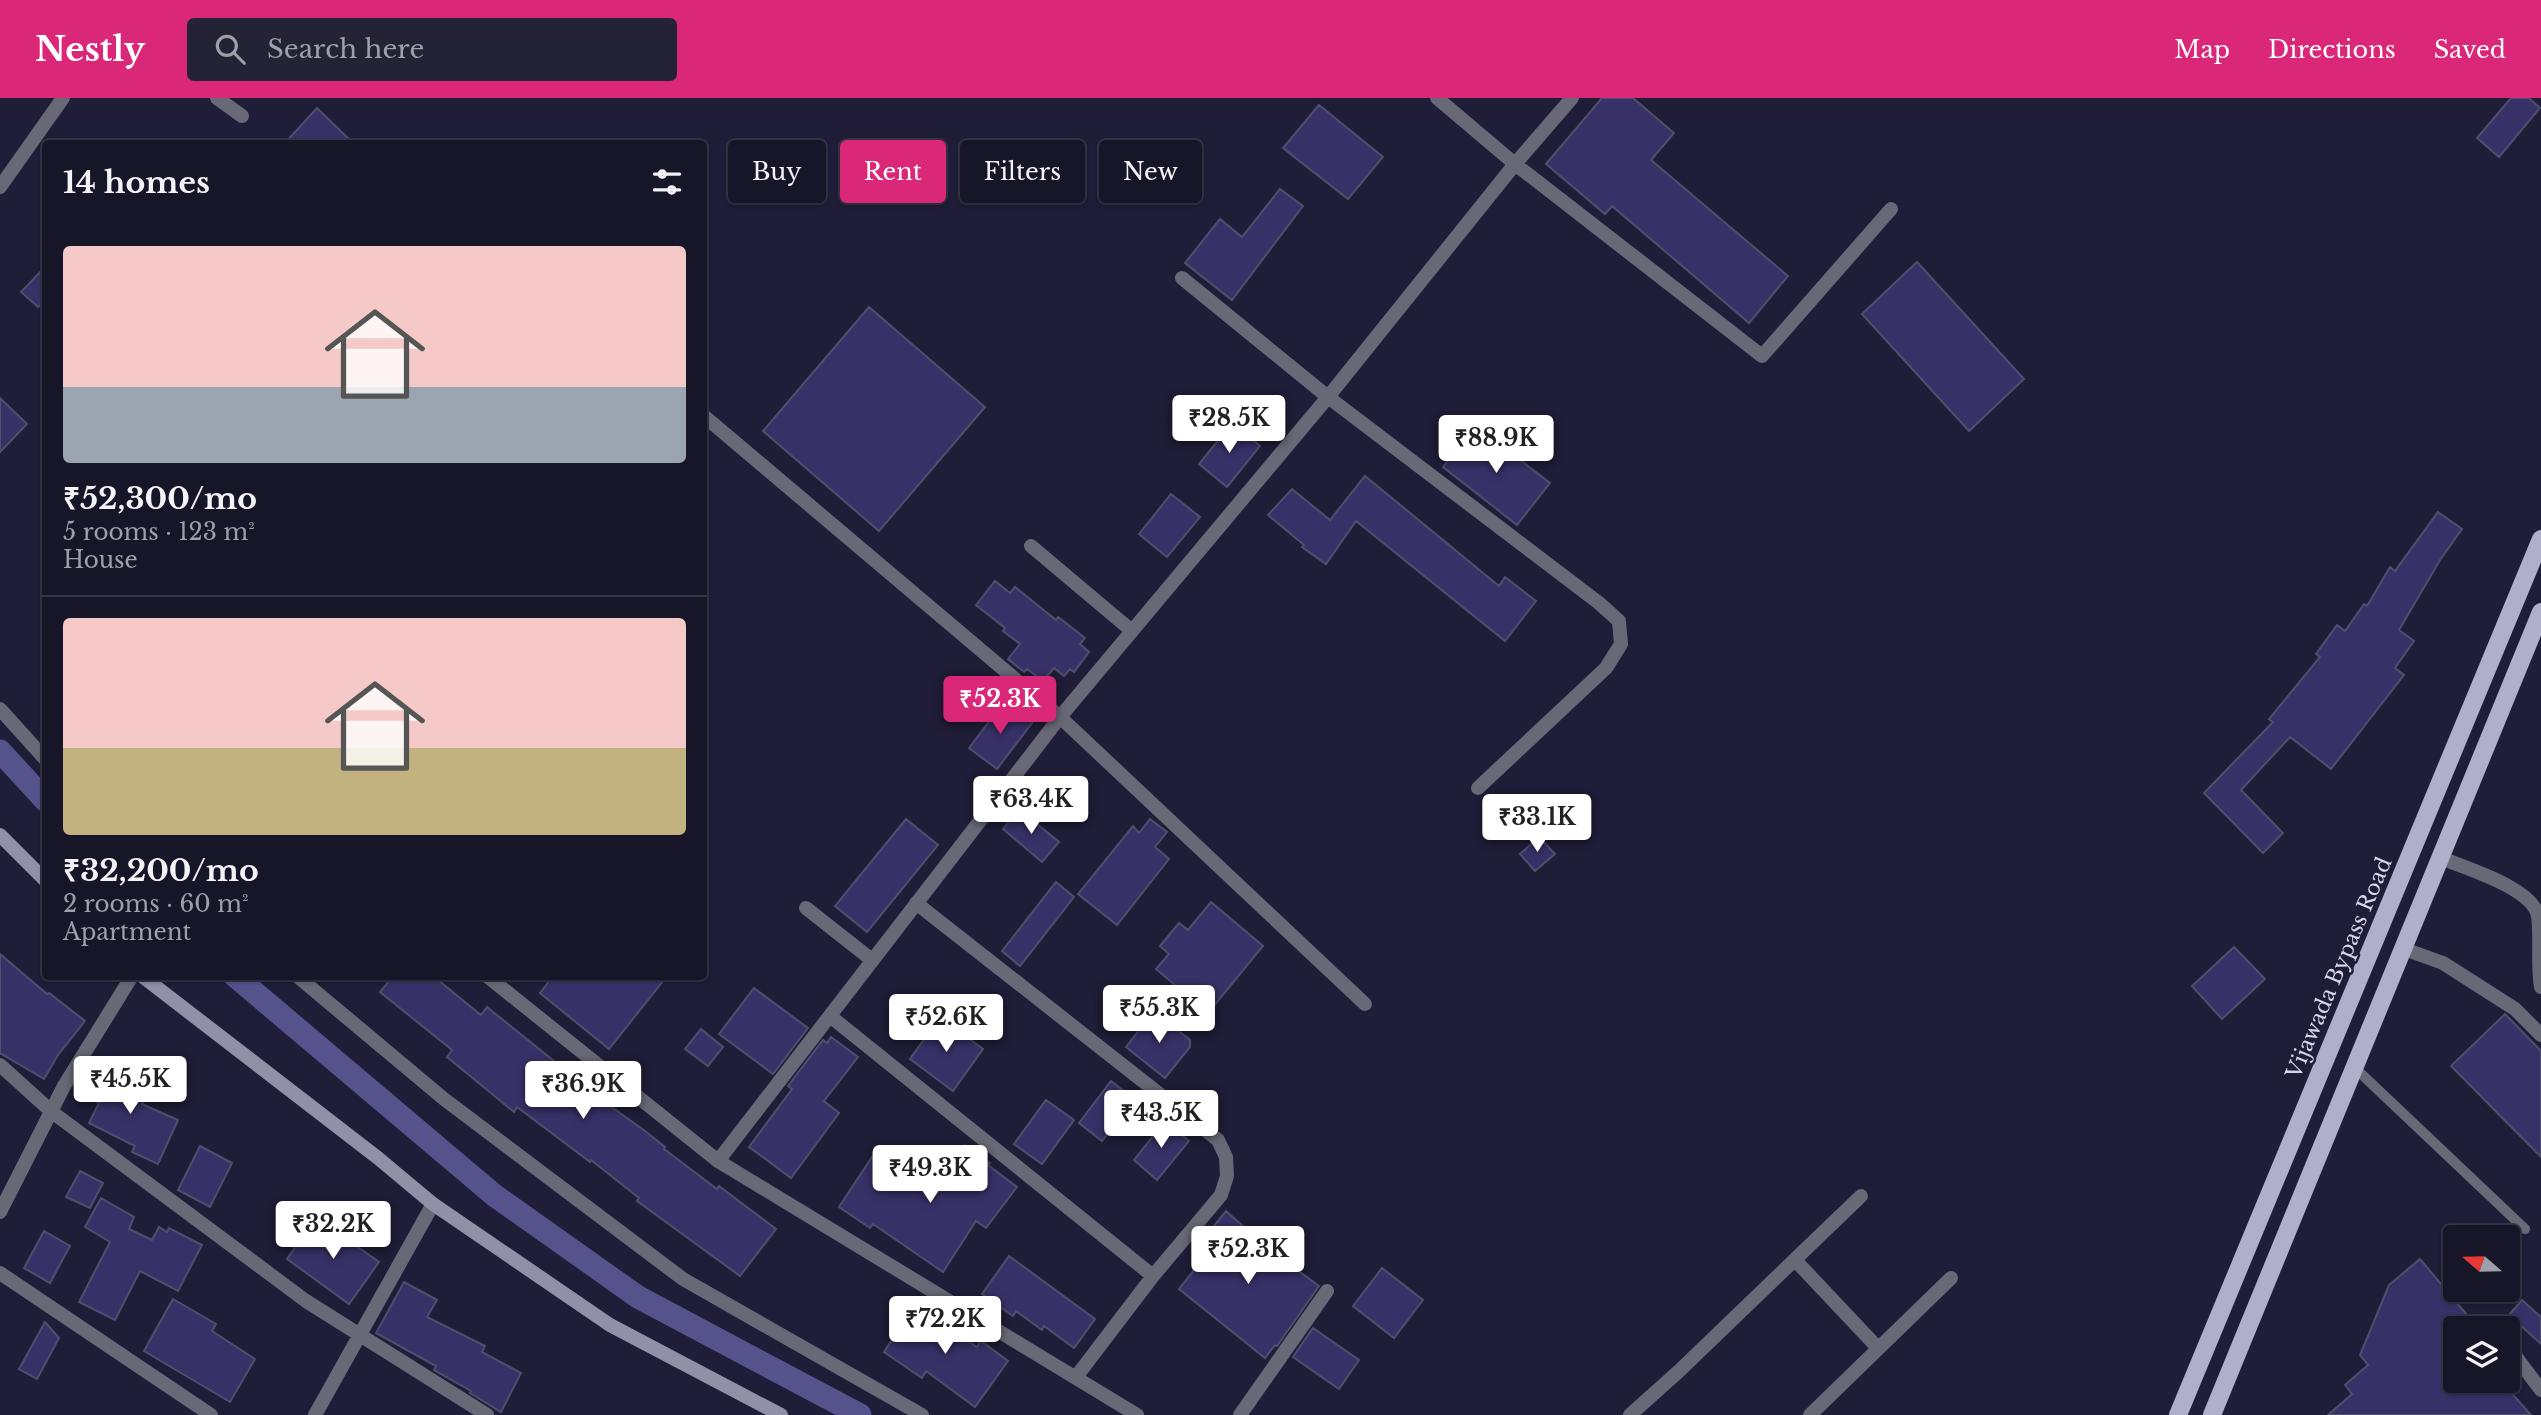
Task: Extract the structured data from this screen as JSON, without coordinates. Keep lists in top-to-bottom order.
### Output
{
  "streets": {
    "main road": ["Vijawada Bypass Road"]
  },
  "north": "left",
  "page": {
    "header": "Nestly",
    "search": "Search here",
    "nav": ["Map", "Directions", "Saved"],
    "chip": [
      "Buy",
      "Rent",
      "Filters",
      "New"
    ],
    "heading": "14 homes",
    "list": [
      {
        "name": "₹52,300/mo",
        "note": "5 rooms · 123 m² · House"
      },
      {
        "name": "₹32,200/mo",
        "note": "2 rooms · 60 m² · Apartment"
      }
    ],
    "price": [
      "₹28.5K",
      "₹88.9K",
      "₹52.3K",
      "₹63.4K",
      "₹33.1K",
      "₹55.3K",
      "₹52.6K",
      "₹45.5K",
      "₹36.9K",
      "₹43.5K",
      "₹49.3K",
      "₹32.2K",
      "₹52.3K",
      "₹72.2K"
    ]
  }
}
